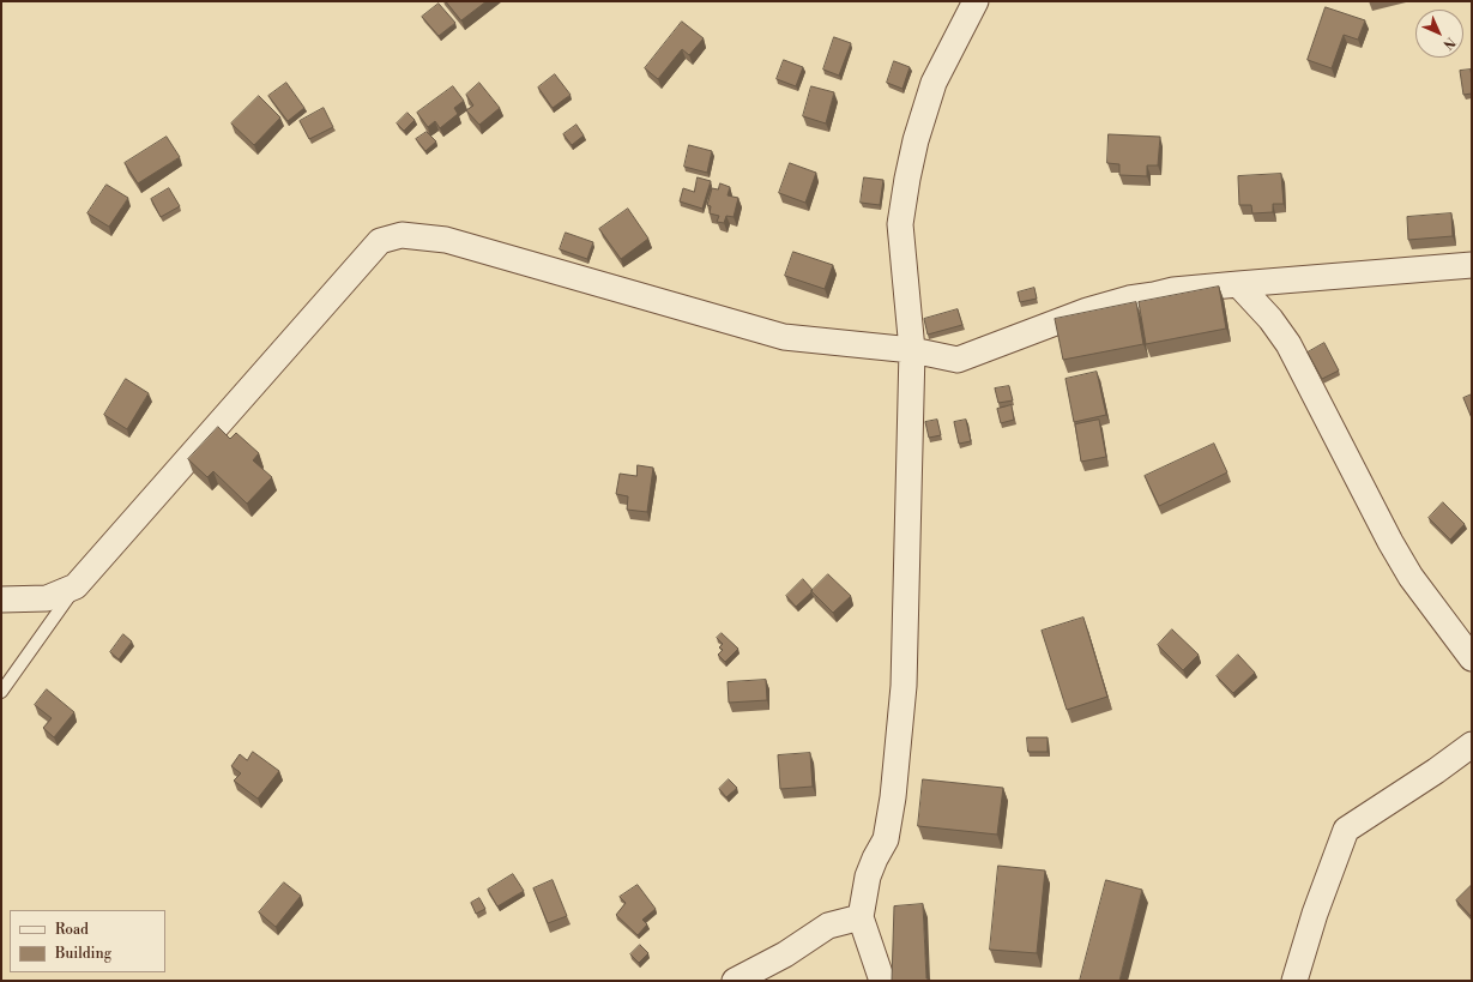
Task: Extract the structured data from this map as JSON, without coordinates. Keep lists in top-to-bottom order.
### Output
{
  "legend": ["Road", "Building"],
  "north": "bottom right"
}
